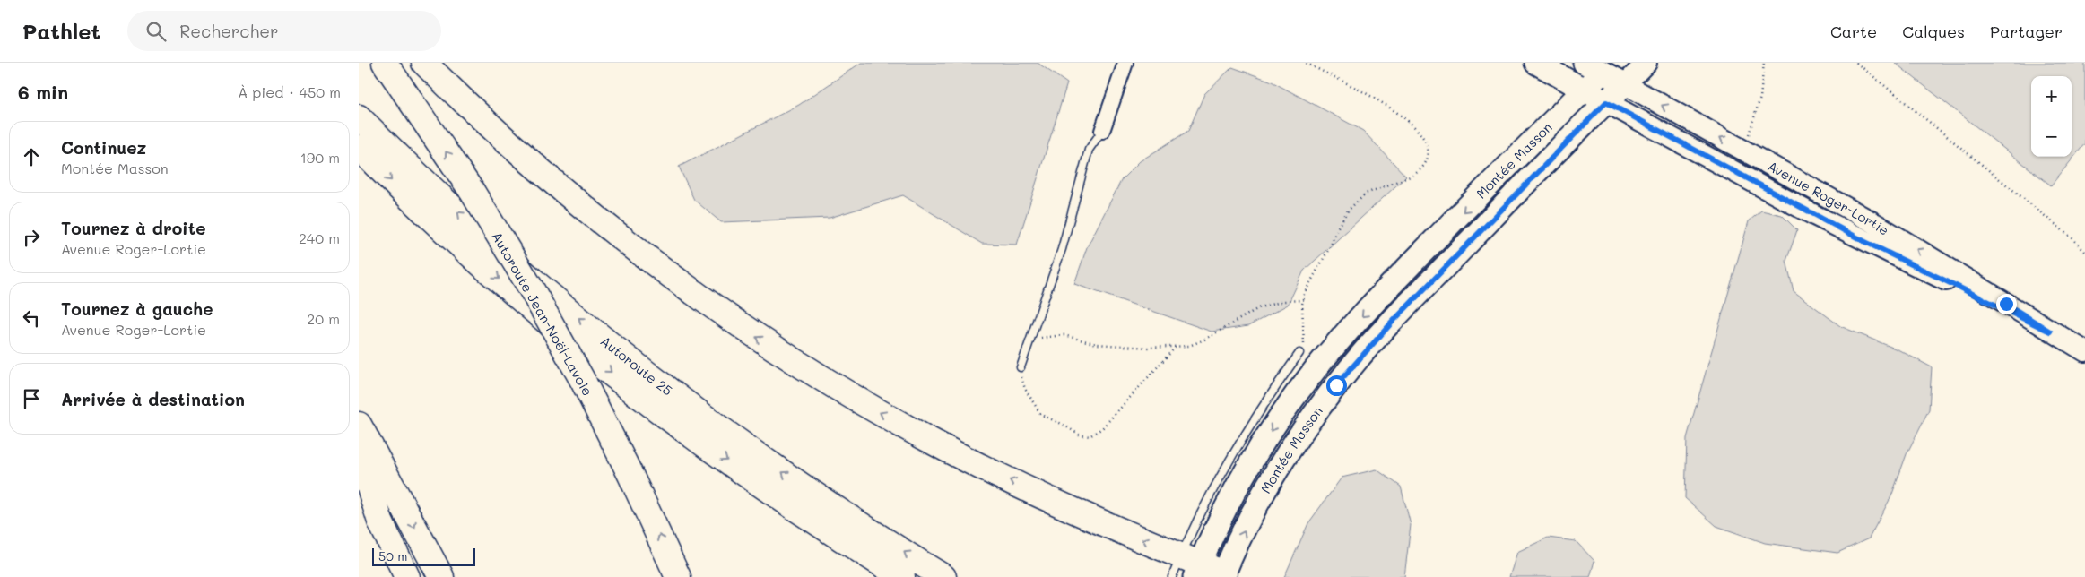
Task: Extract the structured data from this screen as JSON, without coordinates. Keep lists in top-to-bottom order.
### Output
{
  "streets": {
    "highway": ["Autoroute Jean-Noël-Lavoie", "Autoroute 25"],
    "main road": ["Montée Masson", "Avenue Roger-Lortie"]
  },
  "crossings": [
    ["Montée Masson", "Avenue Roger-Lortie"]
  ],
  "one_way": ["Avenue Roger-Lortie", "Autoroute Jean-Noël-Lavoie"],
  "scale_bar": "50 m",
  "page": {
    "header": "Pathlet",
    "search": "Rechercher",
    "nav": ["Carte", "Calques", "Partager"],
    "heading": ["6 min", "À pied · 450 m"],
    "map_buttons": ["+", "−"],
    "list": [
      ["Continuez", "Montée Masson", "190 m"],
      ["Tournez à droite", "Avenue Roger-Lortie", "240 m"],
      ["Tournez à gauche", "Avenue Roger-Lortie", "20 m"],
      "Arrivée à destination"
    ],
    "scale": "50 m"
  }
}
